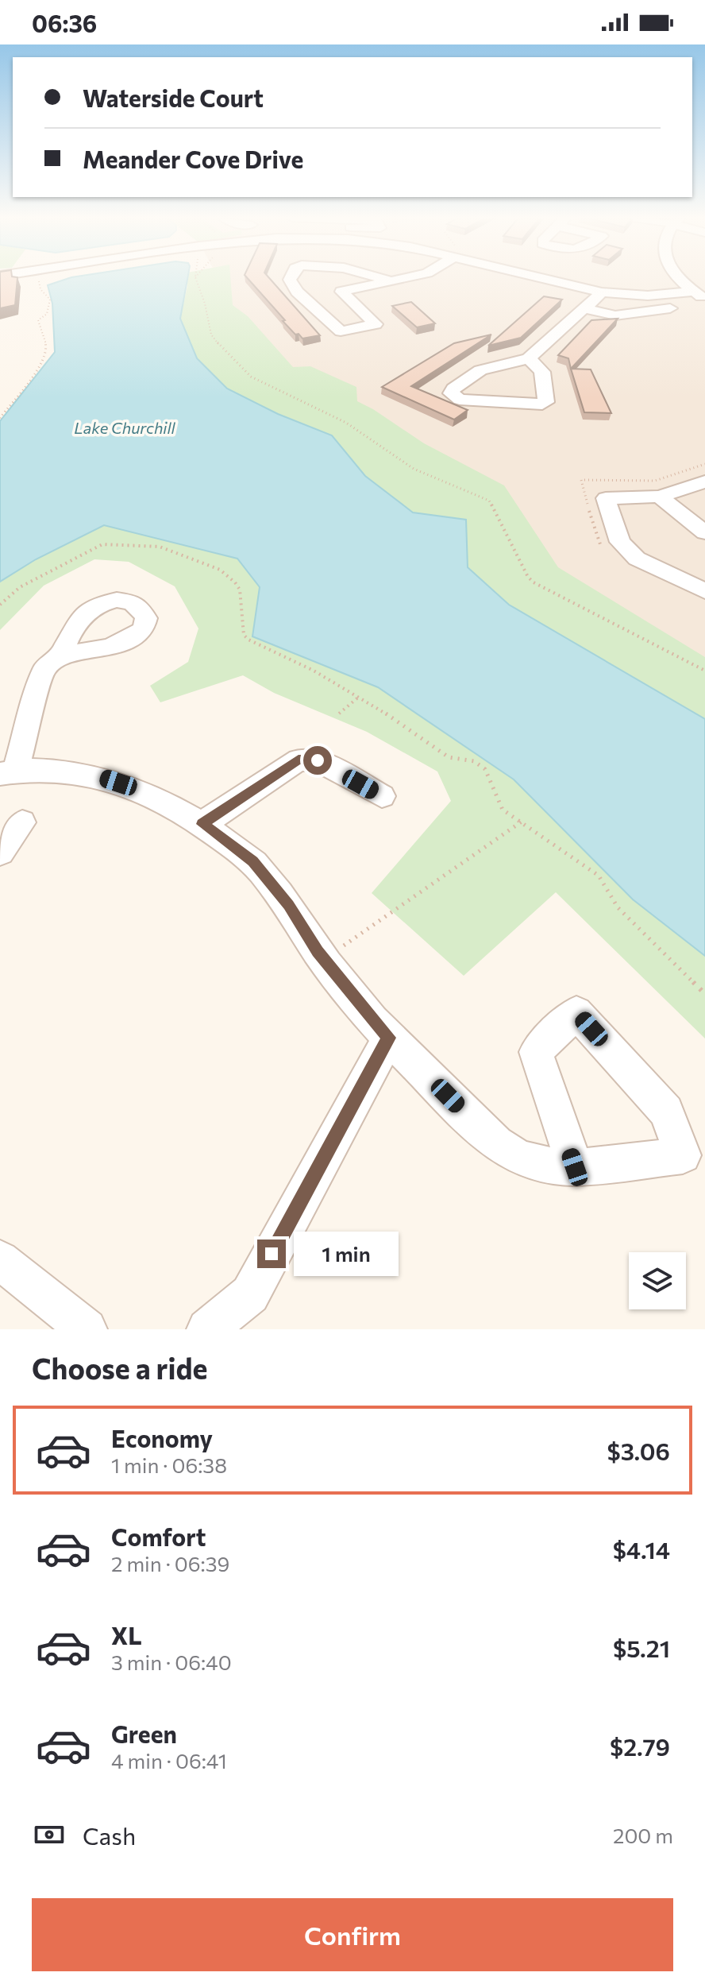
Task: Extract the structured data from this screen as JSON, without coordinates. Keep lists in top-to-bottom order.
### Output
{
  "water": ["Lake Churchill"],
  "page": {
    "status": "06:36",
    "banner": ["Waterside Court", "Meander Cove Drive"],
    "bubble": "1 min",
    "heading": "Choose a ride",
    "list": [
      {
        "name": "Economy",
        "note": "1 min · 06:38",
        "value": "$3.06"
      },
      {
        "name": "Comfort",
        "note": "2 min · 06:39",
        "value": "$4.14"
      },
      {
        "name": "XL",
        "note": "3 min · 06:40",
        "value": "$5.21"
      },
      {
        "name": "Green",
        "note": "4 min · 06:41",
        "value": "$2.79"
      }
    ],
    "pay": ["Cash", "200 m"],
    "buttons": "Confirm"
  }
}
